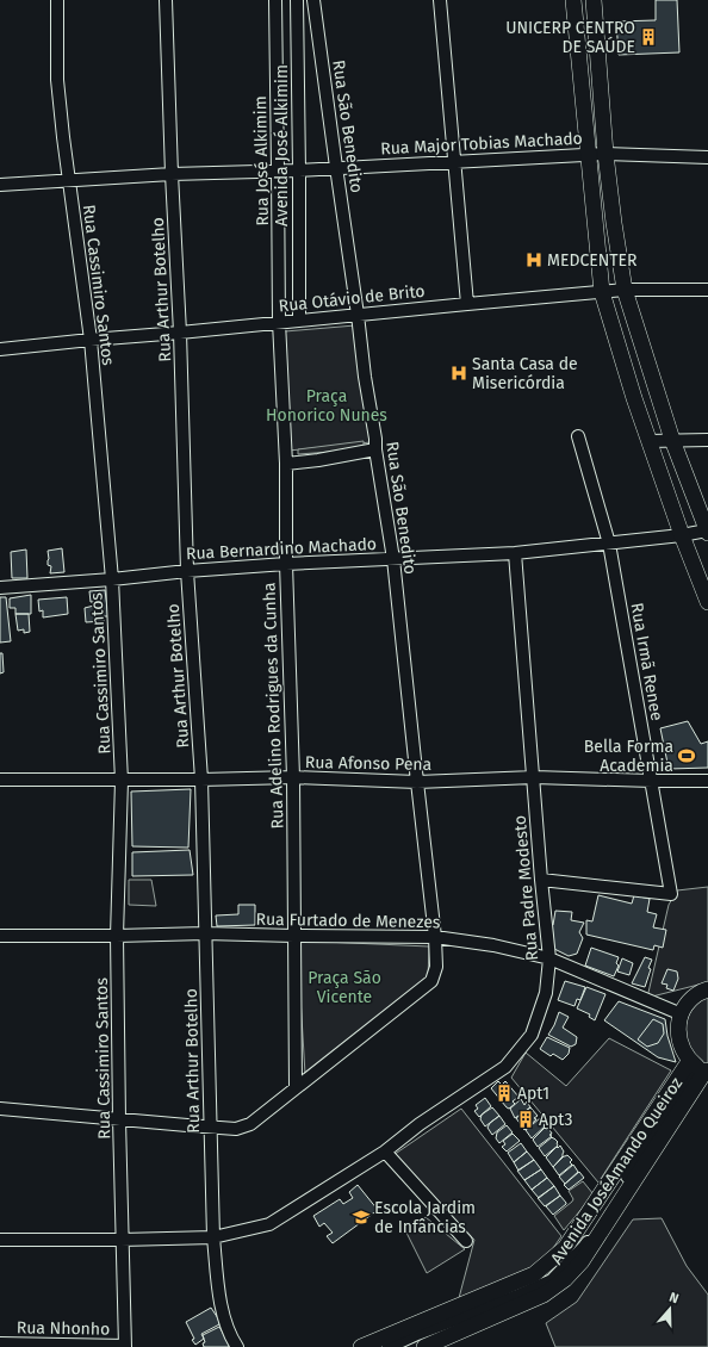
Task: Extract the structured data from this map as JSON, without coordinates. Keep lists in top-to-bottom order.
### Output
{
  "streets": {
    "main road": ["Avenida JoséAmando Queiroz"],
    "street": [
      "Rua São Benedito",
      "Rua Major Tobias Machado",
      "Avenida José Alkimim",
      "Rua José Alkimim",
      "Rua Cassimiro Santos",
      "Rua Arthur Botelho",
      "Rua Otávio de Brito",
      "Rua Bernardino Machado",
      "Rua Irmã Renee",
      "Rua Adelino Rodrigues da Cunha",
      "Rua Afonso Pena",
      "Rua Padre Modesto",
      "Rua Furtado de Menezes",
      "Rua Nhonho"
    ]
  },
  "crossings": [
    ["Rua São Benedito", "Rua Major Tobias Machado"],
    ["Rua São Benedito", "Rua Cassimiro Santos"],
    ["Rua São Benedito", "Rua Arthur Botelho"],
    ["Rua São Benedito", "Rua Otávio de Brito"],
    ["Rua São Benedito", "Rua Bernardino Machado"],
    ["Rua São Benedito", "Rua Adelino Rodrigues da Cunha"],
    ["Rua São Benedito", "Rua Afonso Pena"],
    ["Rua São Benedito", "Rua Furtado de Menezes"],
    ["Rua Major Tobias Machado", "Avenida José Alkimim"],
    ["Rua Major Tobias Machado", "Rua José Alkimim"],
    ["Rua Major Tobias Machado", "Rua Cassimiro Santos"],
    ["Rua Major Tobias Machado", "Rua Arthur Botelho"],
    ["Avenida José Alkimim", "Rua Otávio de Brito"],
    ["Rua José Alkimim", "Rua Otávio de Brito"],
    ["Rua José Alkimim", "Rua Adelino Rodrigues da Cunha"],
    ["Rua Cassimiro Santos", "Rua Otávio de Brito"],
    ["Rua Cassimiro Santos", "Rua Bernardino Machado"],
    ["Rua Cassimiro Santos", "Rua Afonso Pena"],
    ["Rua Cassimiro Santos", "Rua Padre Modesto"],
    ["Rua Cassimiro Santos", "Rua Furtado de Menezes"],
    ["Rua Cassimiro Santos", "Rua Nhonho"],
    ["Rua Arthur Botelho", "Rua Otávio de Brito"],
    ["Rua Arthur Botelho", "Rua Bernardino Machado"],
    ["Rua Arthur Botelho", "Rua Afonso Pena"],
    ["Rua Arthur Botelho", "Rua Padre Modesto"],
    ["Rua Arthur Botelho", "Rua Furtado de Menezes"],
    ["Rua Otávio de Brito", "Rua Adelino Rodrigues da Cunha"],
    ["Rua Bernardino Machado", "Rua Irmã Renee"],
    ["Rua Bernardino Machado", "Rua Adelino Rodrigues da Cunha"],
    ["Rua Bernardino Machado", "Rua Padre Modesto"],
    ["Rua Irmã Renee", "Rua Afonso Pena"],
    ["Rua Irmã Renee", "Rua Padre Modesto"],
    ["Rua Adelino Rodrigues da Cunha", "Rua Afonso Pena"],
    ["Rua Adelino Rodrigues da Cunha", "Rua Furtado de Menezes"],
    ["Rua Afonso Pena", "Rua Padre Modesto"],
    ["Rua Padre Modesto", "Rua Furtado de Menezes"]
  ],
  "parks": ["Praça Honorico Nunes", "Praça São Vicente"],
  "places": {
    "building": ["UNICERP CENTRO DE SAÚDE", "Apt1", "Apt3"],
    "hospital": ["MEDCENTER", "Santa Casa de Misericórdia"],
    "sports": ["Bella Forma Academia"],
    "school or university": ["Escola Jardim de Infâncias"]
  },
  "north": "top"
}
